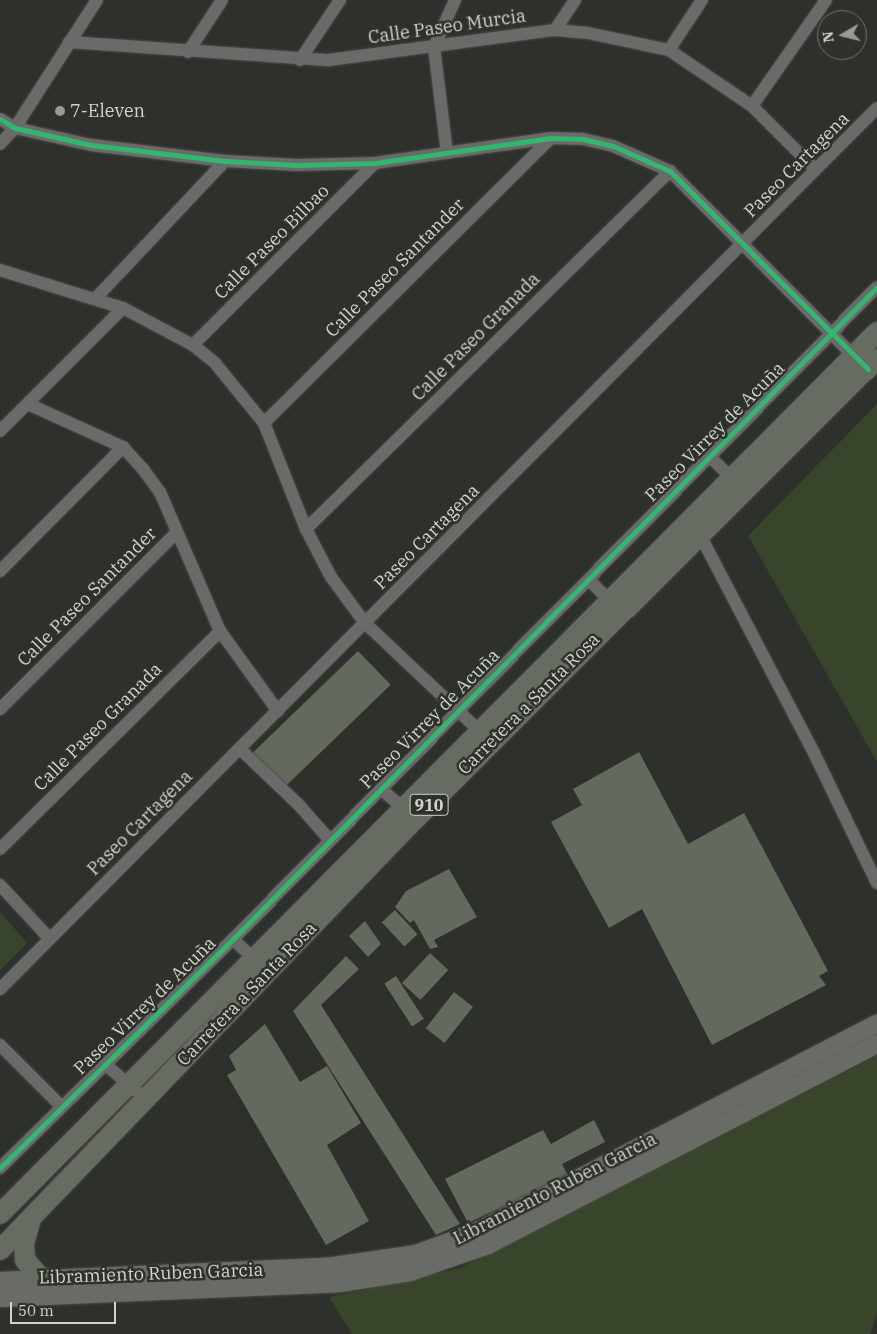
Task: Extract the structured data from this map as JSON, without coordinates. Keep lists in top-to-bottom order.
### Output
{
  "streets": {
    "main road": ["Carretera a Santa Rosa", "910"],
    "street": [
      "Calle Paseo Murcia",
      "Paseo Cartagena",
      "Calle Paseo Bilbao",
      "Calle Paseo Santander",
      "Calle Paseo Granada",
      "Paseo Virrey de Acuña",
      "Libramiento Ruben Garcia"
    ]
  },
  "crossings": [
    ["Calle Paseo Murcia", "Paseo Cartagena"]
  ],
  "places": ["7-Eleven"],
  "scale_bar": "50 m",
  "north": "left"
}
